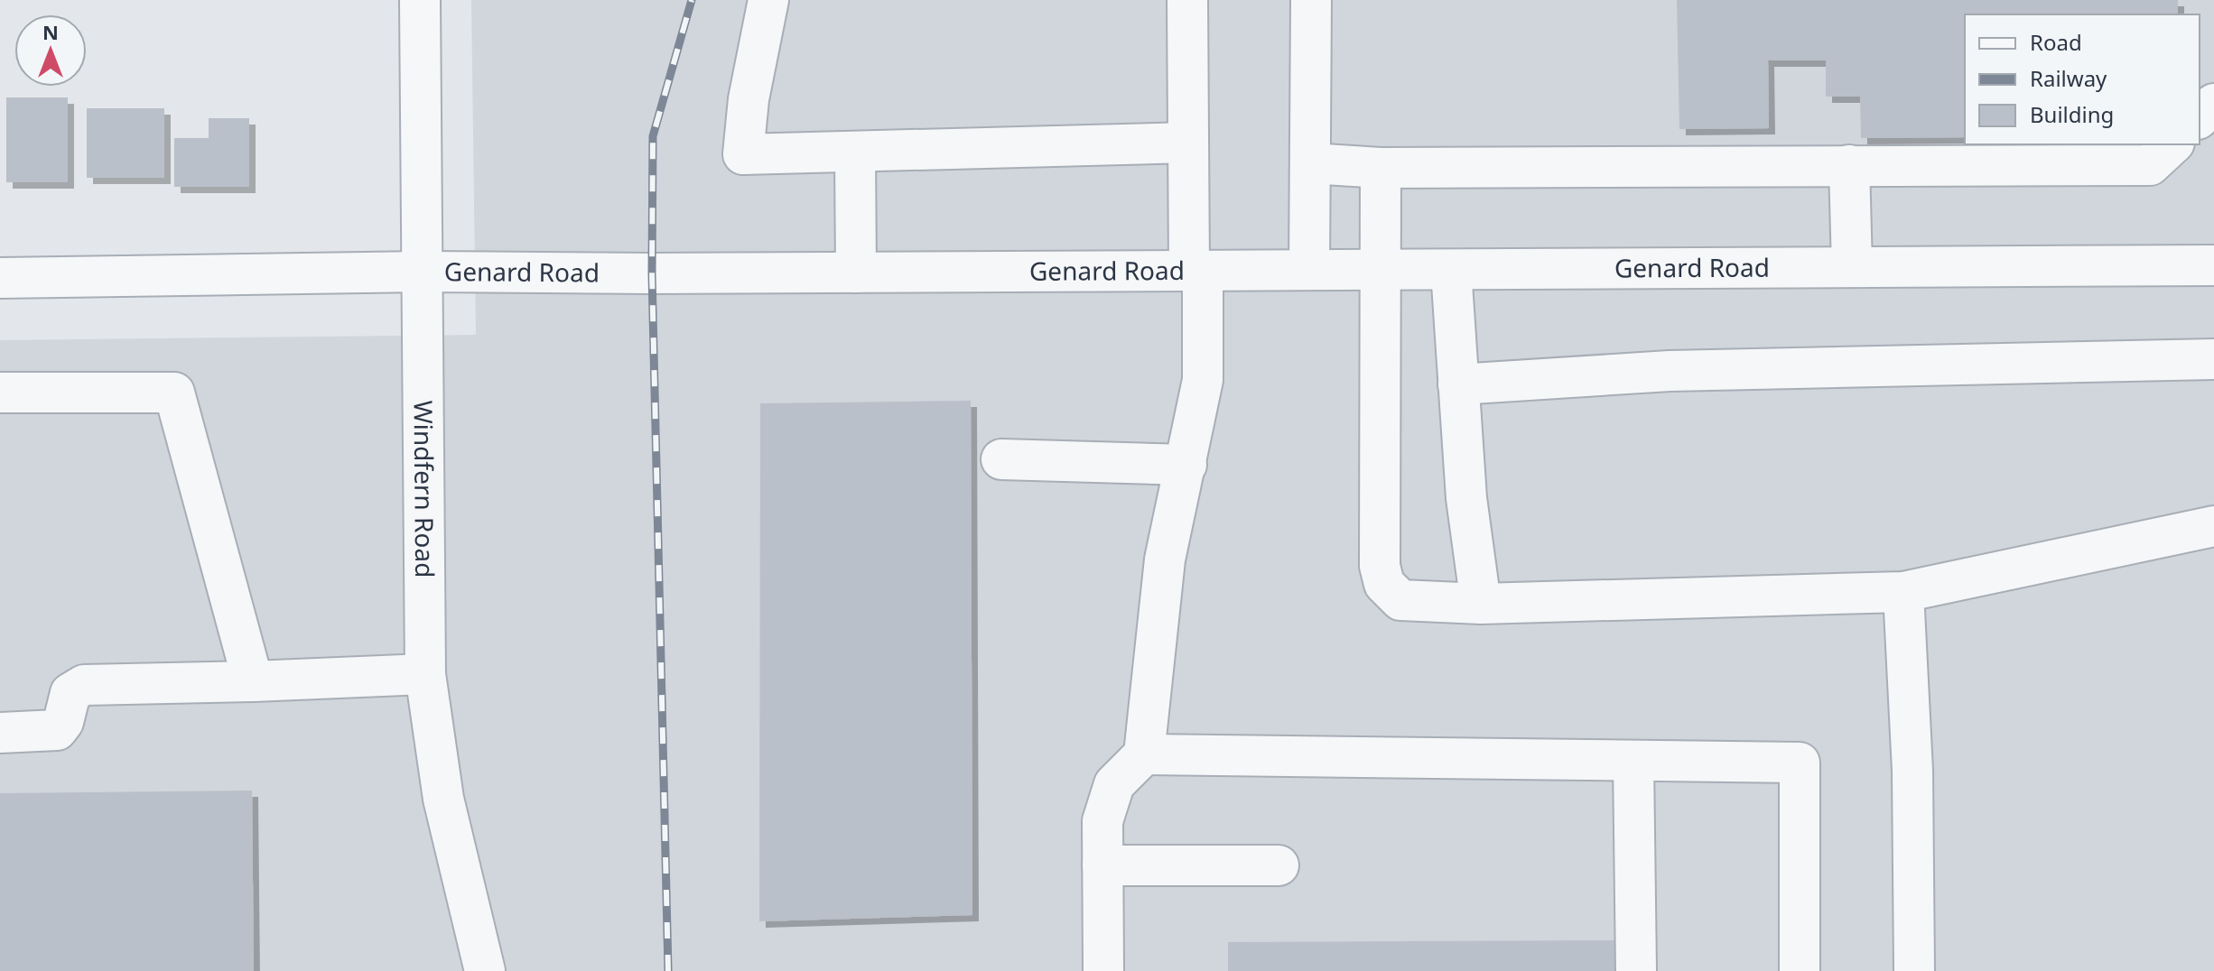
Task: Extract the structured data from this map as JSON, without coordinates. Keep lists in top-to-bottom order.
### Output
{
  "streets": {
    "street": ["Genard Road", "Windfern Road"]
  },
  "crossings": [
    ["Genard Road", "Windfern Road"]
  ],
  "legend": ["Road", "Railway", "Building"],
  "north": "top"
}
